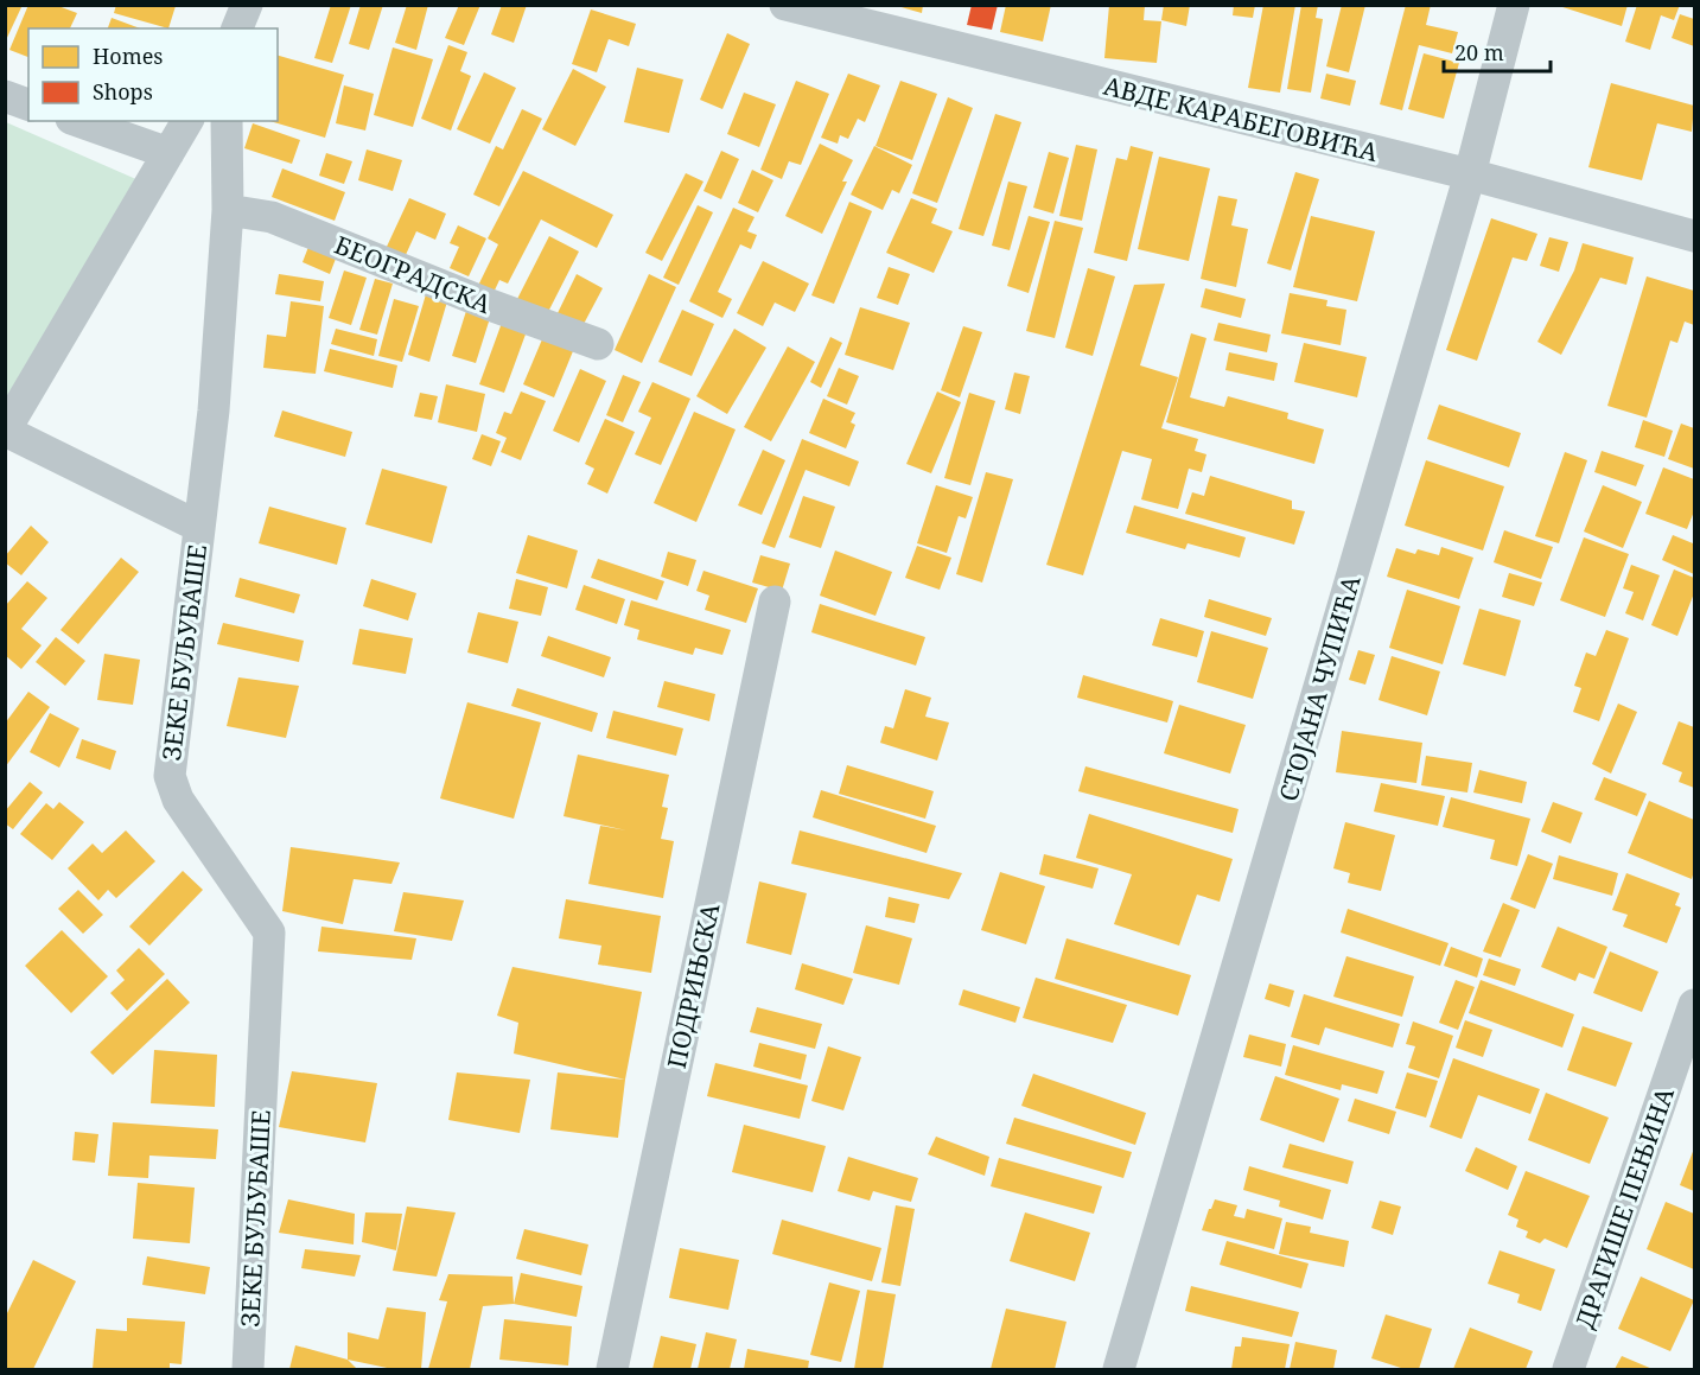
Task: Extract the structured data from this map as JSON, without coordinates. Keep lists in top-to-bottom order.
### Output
{
  "streets": {
    "street": [
      "АВДЕ КАРАБЕГОВИЋА",
      "БЕОГРАДСКА",
      "ЗЕКЕ БУЉУБАШЕ",
      "СТОЈАНА ЧУПИЋА",
      "ПОДРИЊСКА",
      "ДРАГИШЕ ПЕЊИНА"
    ]
  },
  "crossings": [
    ["АВДЕ КАРАБЕГОВИЋА", "СТОЈАНА ЧУПИЋА"],
    ["БЕОГРАДСКА", "ЗЕКЕ БУЉУБАШЕ"]
  ],
  "legend": ["Homes", "Shops"],
  "scale_bar": "20 m"
}
